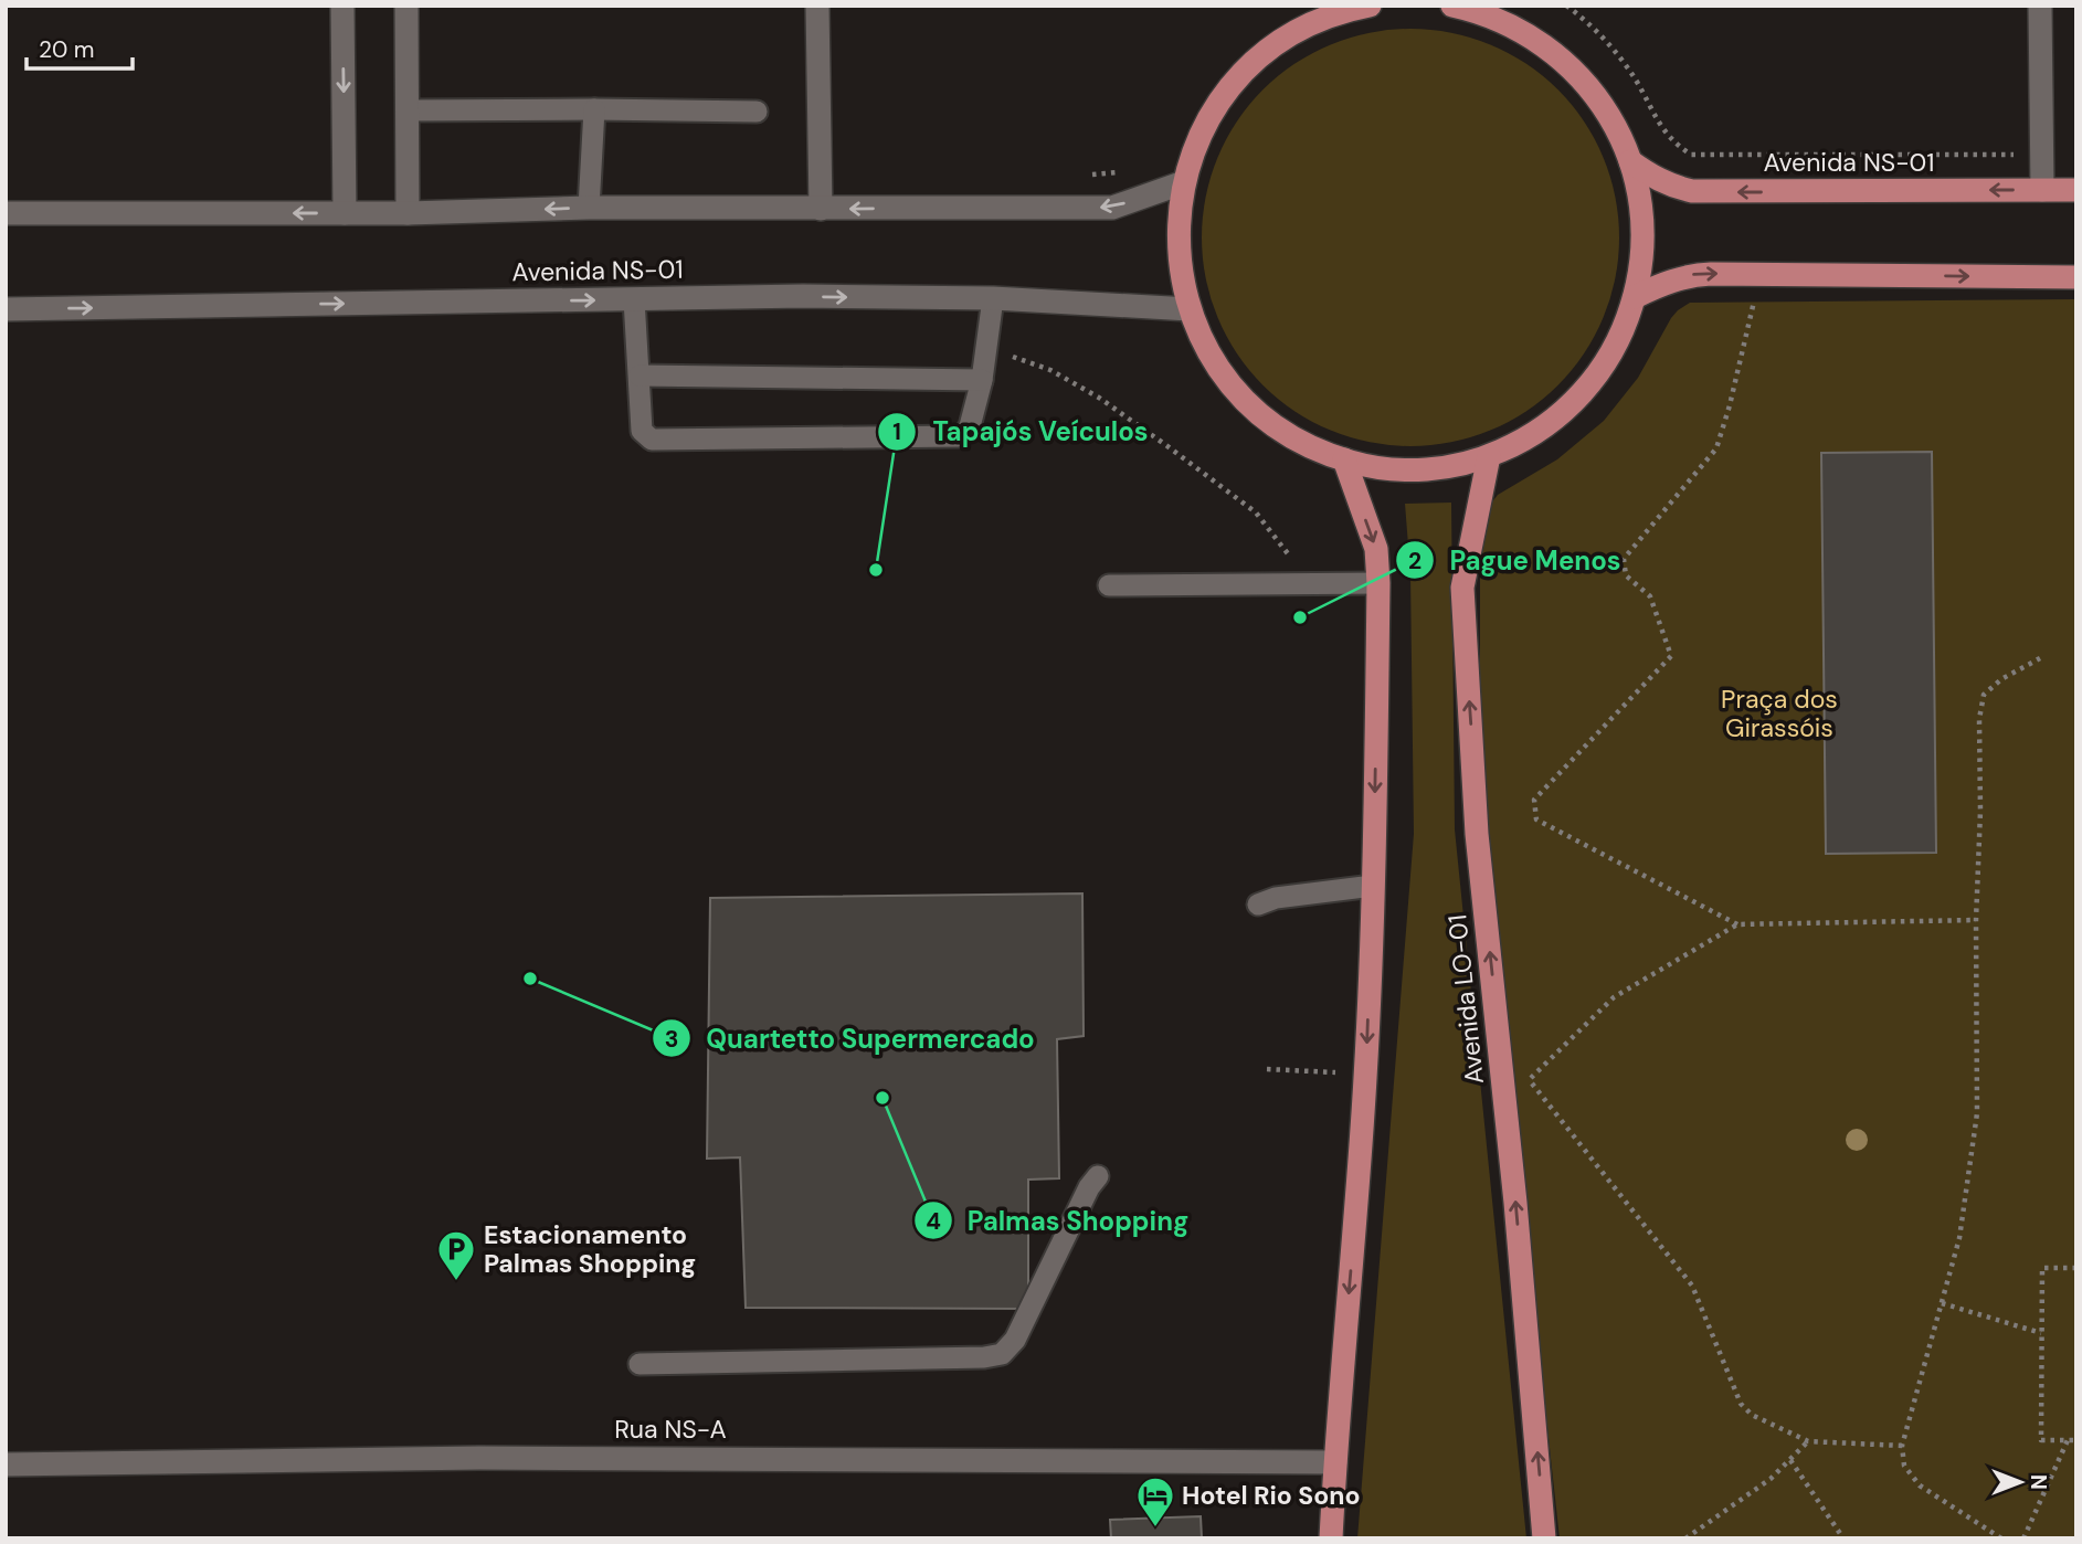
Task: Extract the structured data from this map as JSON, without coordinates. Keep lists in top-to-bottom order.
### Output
{
  "streets": {
    "main road": ["Avenida NS-01", "Avenida LO-01"],
    "street": ["Rua NS-A"]
  },
  "parks": ["Praça dos Girassóis"],
  "places": {
    "other": [
      "Tapajós Veículos",
      "Pague Menos",
      "Quartetto Supermercado",
      "Palmas Shopping"
    ],
    "parking": ["Estacionamento Palmas Shopping"],
    "hotel": ["Hotel Rio Sono"]
  },
  "scale_bar": "20 m",
  "north": "right"
}
